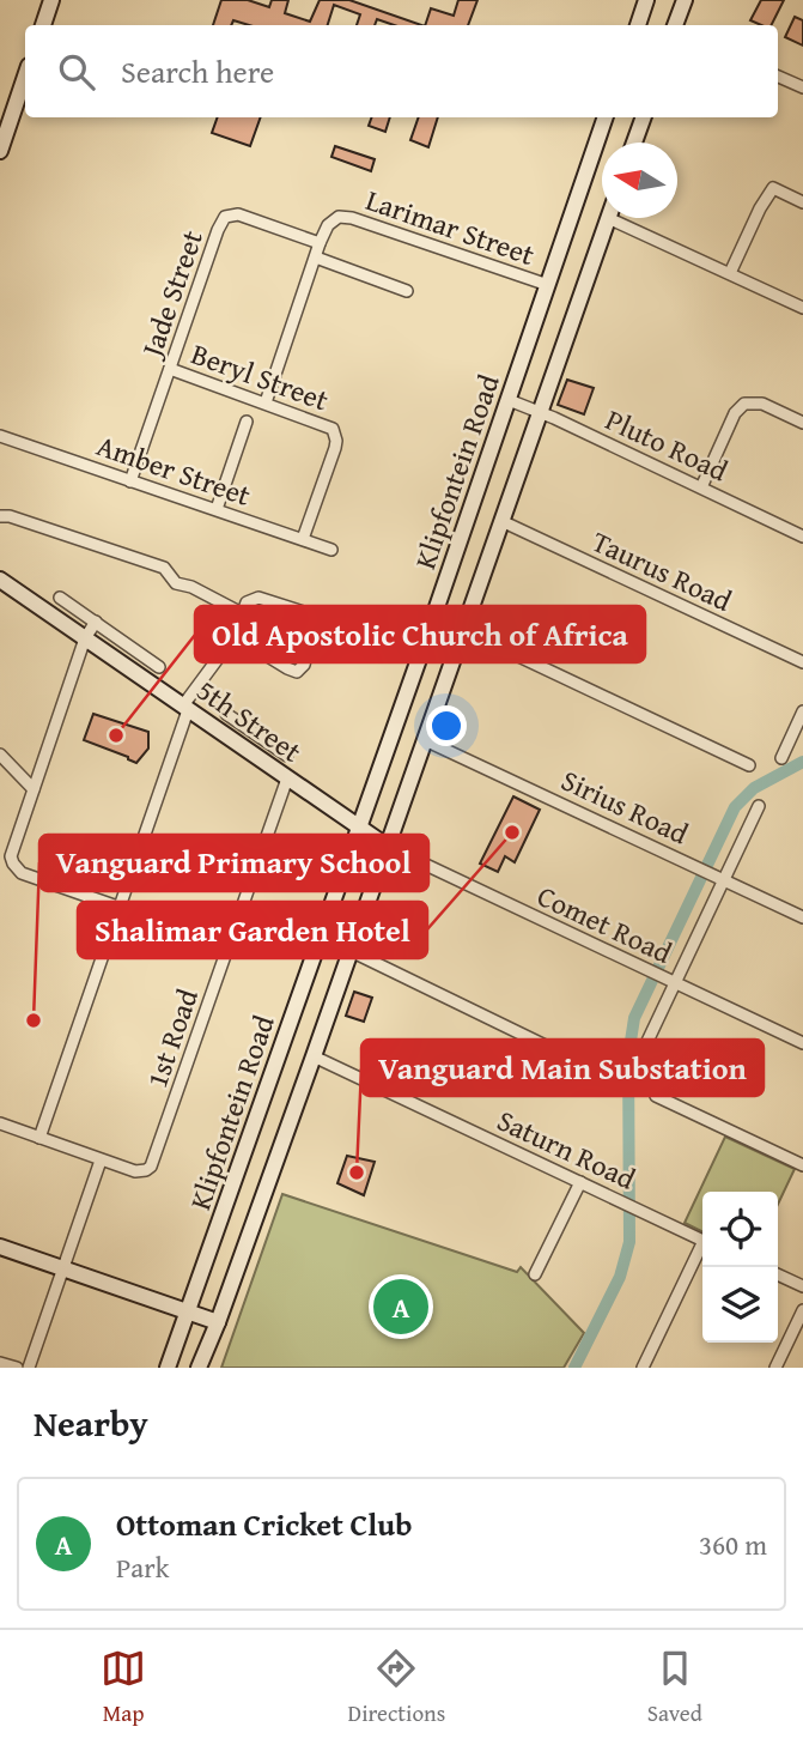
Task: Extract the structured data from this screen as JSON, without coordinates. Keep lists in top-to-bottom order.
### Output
{
  "streets": {
    "main road": ["Klipfontein Road", "5th Street"],
    "street": [
      "Larimar Street",
      "Jade Street",
      "Beryl Street",
      "Pluto Road",
      "Amber Street",
      "Taurus Road",
      "Sirius Road",
      "Comet Road",
      "1st Road",
      "Saturn Road"
    ]
  },
  "crossings": [
    ["Larimar Street", "Jade Street"],
    ["Larimar Street", "Klipfontein Road"],
    ["Jade Street", "Beryl Street"],
    ["Jade Street", "Amber Street"],
    ["Beryl Street", "Amber Street"],
    ["Pluto Road", "Klipfontein Road"],
    ["Klipfontein Road", "Taurus Road"],
    ["Klipfontein Road", "5th Street"],
    ["Klipfontein Road", "Sirius Road"],
    ["Klipfontein Road", "Comet Road"],
    ["Klipfontein Road", "Saturn Road"],
    ["5th Street", "Comet Road"],
    ["5th Street", "1st Road"]
  ],
  "places": [
    "Old Apostolic Church of Africa",
    "Shalimar Garden Hotel",
    "Vanguard Primary School",
    "Vanguard Main Substation"
  ],
  "north": "left",
  "page": {
    "search": "Search here",
    "pins": "A",
    "heading": "Nearby",
    "list": [
      {
        "mark": "A",
        "name": "Ottoman Cricket Club",
        "note": "Park",
        "value": "360 m"
      }
    ],
    "nav": ["Map", "Directions", "Saved"]
  }
}
